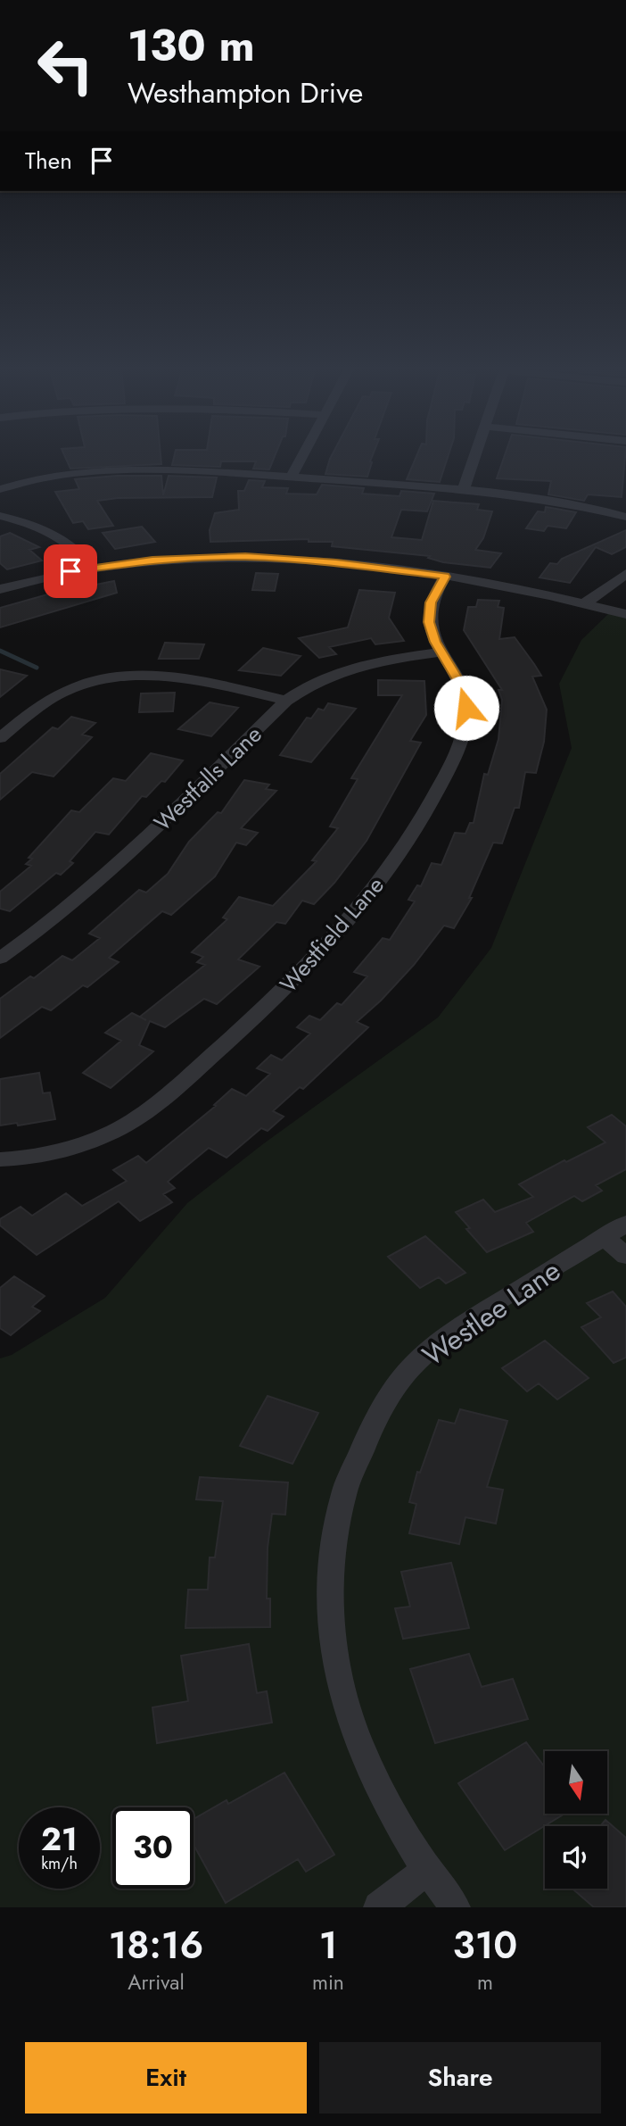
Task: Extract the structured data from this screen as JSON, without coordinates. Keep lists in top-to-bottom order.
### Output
{
  "streets": {
    "street": ["Westfalls Lane", "Westfield Lane", "Westlee Lane"]
  },
  "crossings": [
    ["Westfalls Lane", "Westfield Lane"]
  ],
  "north": "bottom",
  "page": {
    "turn": ["130 m", "Westhampton Drive"],
    "then": "Then",
    "speed": "21 km/h",
    "limit": "30",
    "eta": [
      "18:16",
      "Arrival",
      "1",
      "min",
      "310",
      "m"
    ],
    "buttons": ["Exit", "Share"]
  }
}
